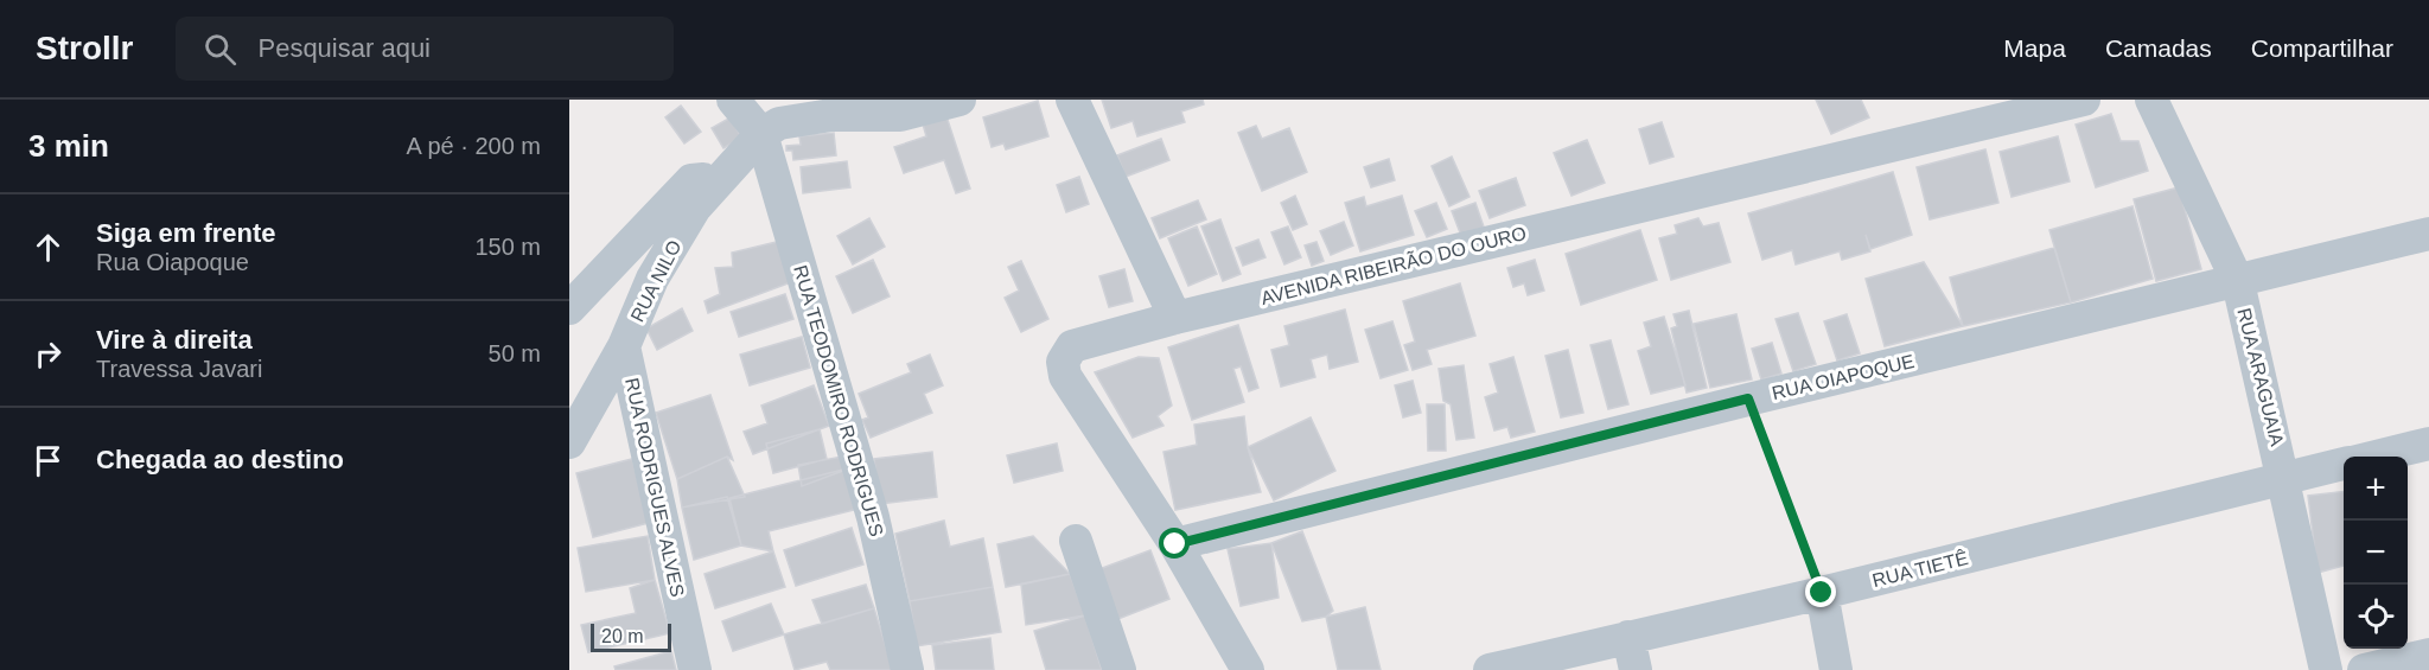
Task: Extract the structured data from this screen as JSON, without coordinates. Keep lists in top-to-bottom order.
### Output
{
  "streets": {
    "street": [
      "AVENIDA RIBEIRÃO DO OURO",
      "RUA NILO",
      "RUA OIAPOQUE",
      "RUA ARAGUAIA",
      "RUA TEODOMIRO RODRIGUES",
      "RUA RODRIGUES ALVES",
      "RUA TIETÊ"
    ]
  },
  "crossings": [
    ["AVENIDA RIBEIRÃO DO OURO", "RUA OIAPOQUE"],
    ["RUA NILO", "RUA TEODOMIRO RODRIGUES"],
    ["RUA NILO", "RUA RODRIGUES ALVES"],
    ["RUA OIAPOQUE", "RUA ARAGUAIA"],
    ["RUA ARAGUAIA", "RUA TIETÊ"]
  ],
  "scale_bar": "20 m",
  "page": {
    "header": "Strollr",
    "search": "Pesquisar aqui",
    "nav": ["Mapa", "Camadas", "Compartilhar"],
    "heading": ["3 min", "A pé · 200 m"],
    "list": [
      ["Siga em frente", "Rua Oiapoque", "150 m"],
      ["Vire à direita", "Travessa Javari", "50 m"],
      "Chegada ao destino"
    ],
    "map_buttons": ["+", "−"],
    "scale": "20 m"
  }
}
